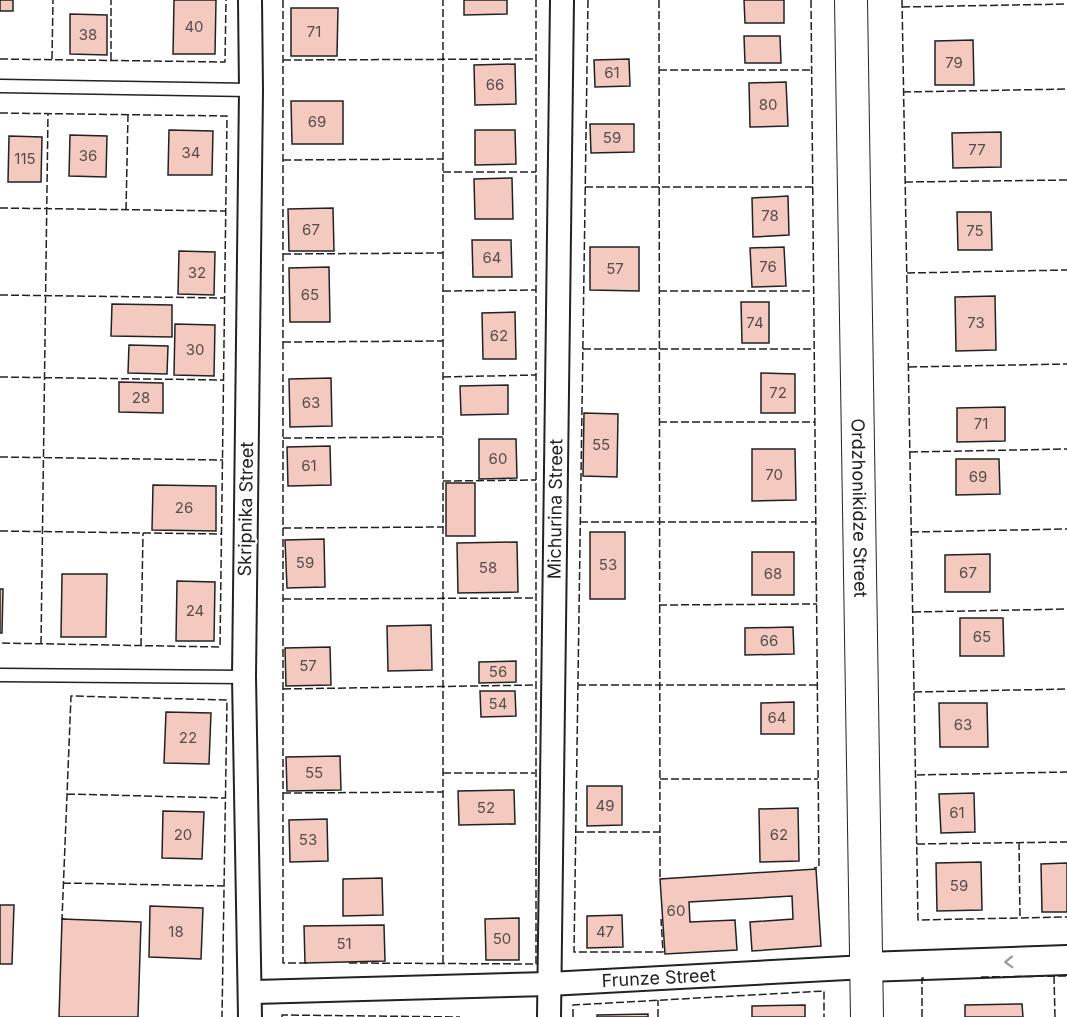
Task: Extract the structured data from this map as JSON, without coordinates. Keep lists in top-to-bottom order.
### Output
{
  "streets": {
    "main road": ["Ordzhonikidze Street"],
    "street": ["Skripnika Street", "Michurina Street", "Frunze Street"]
  },
  "crossings": [
    ["Skripnika Street", "Frunze Street"],
    ["Michurina Street", "Frunze Street"],
    ["Ordzhonikidze Street", "Frunze Street"]
  ],
  "house_numbers": [
    "40",
    "71",
    "38",
    "79",
    "61",
    "66",
    "80",
    "69",
    "59",
    "77",
    "34",
    "36",
    "115",
    "78",
    "67",
    "75",
    "64",
    "76",
    "57",
    "32",
    "65",
    "74",
    "73",
    "62",
    "30",
    "72",
    "28",
    "63",
    "71",
    "55",
    "60",
    "61",
    "70",
    "69",
    "26",
    "59",
    "53",
    "58",
    "67",
    "68",
    "24",
    "65",
    "66",
    "57",
    "56",
    "54",
    "64",
    "63",
    "22",
    "55",
    "49",
    "52",
    "61",
    "20",
    "62",
    "53",
    "59",
    "60",
    "18",
    "47",
    "50",
    "51"
  ]
}
